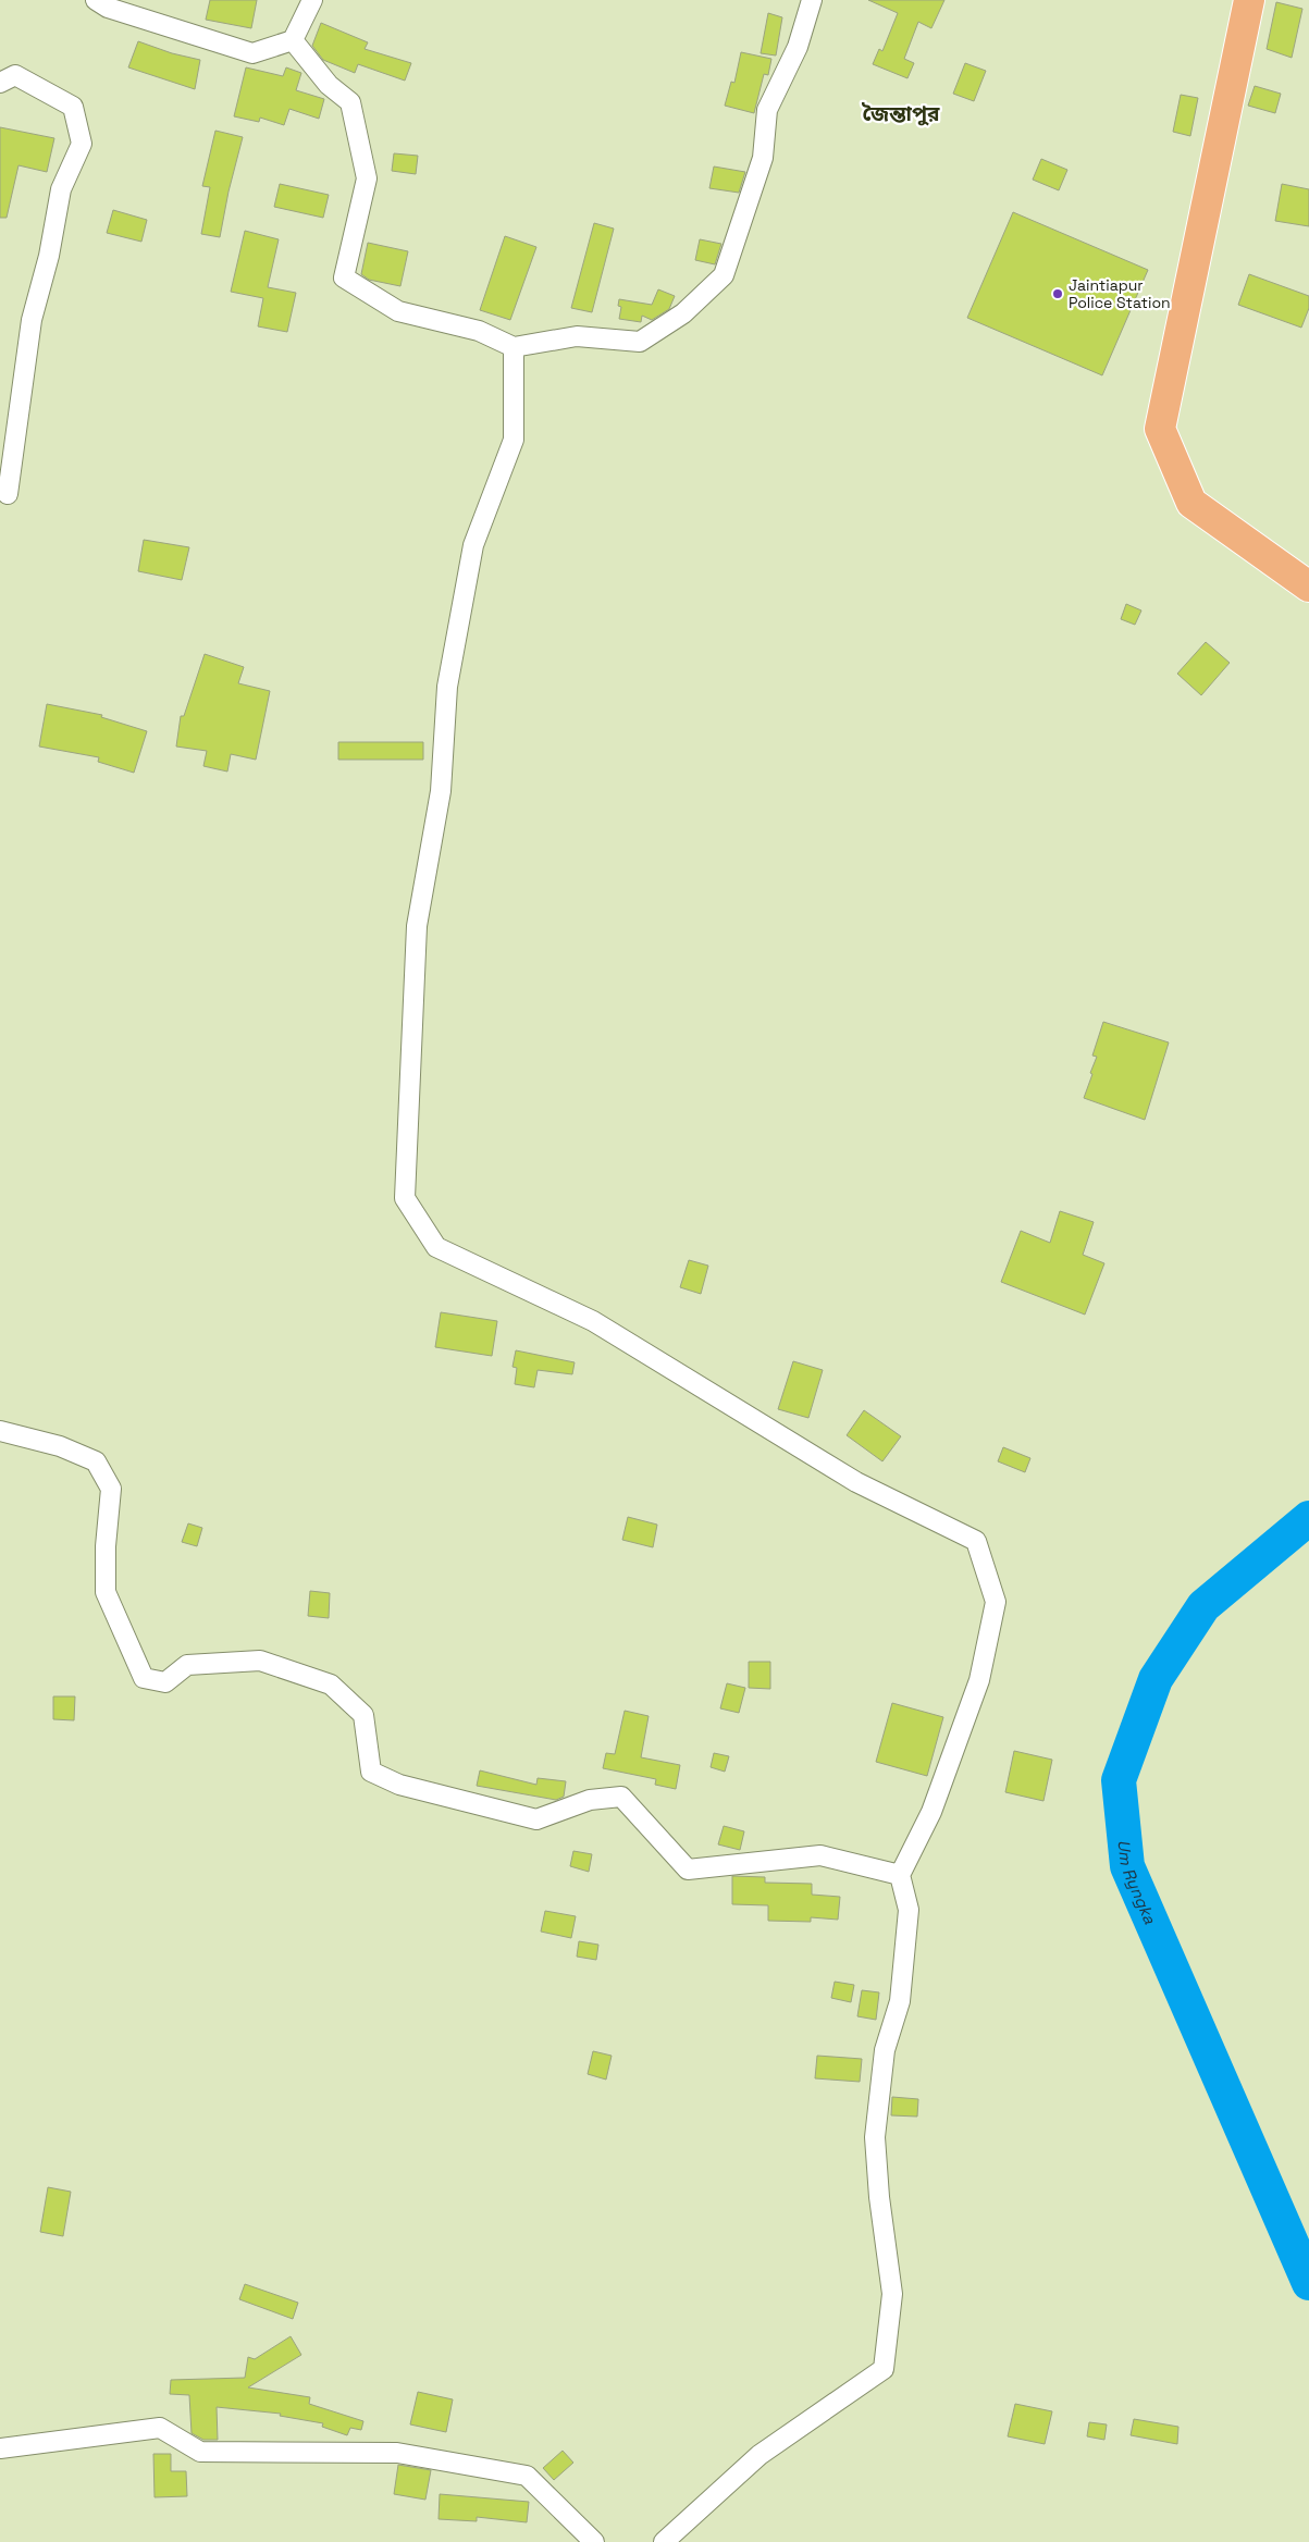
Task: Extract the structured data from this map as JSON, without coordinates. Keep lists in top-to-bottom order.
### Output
{
  "districts": ["জৈন্তাপুর"],
  "water": ["Um Ryngka"],
  "places": ["Jaintiapur Police Station"]
}
